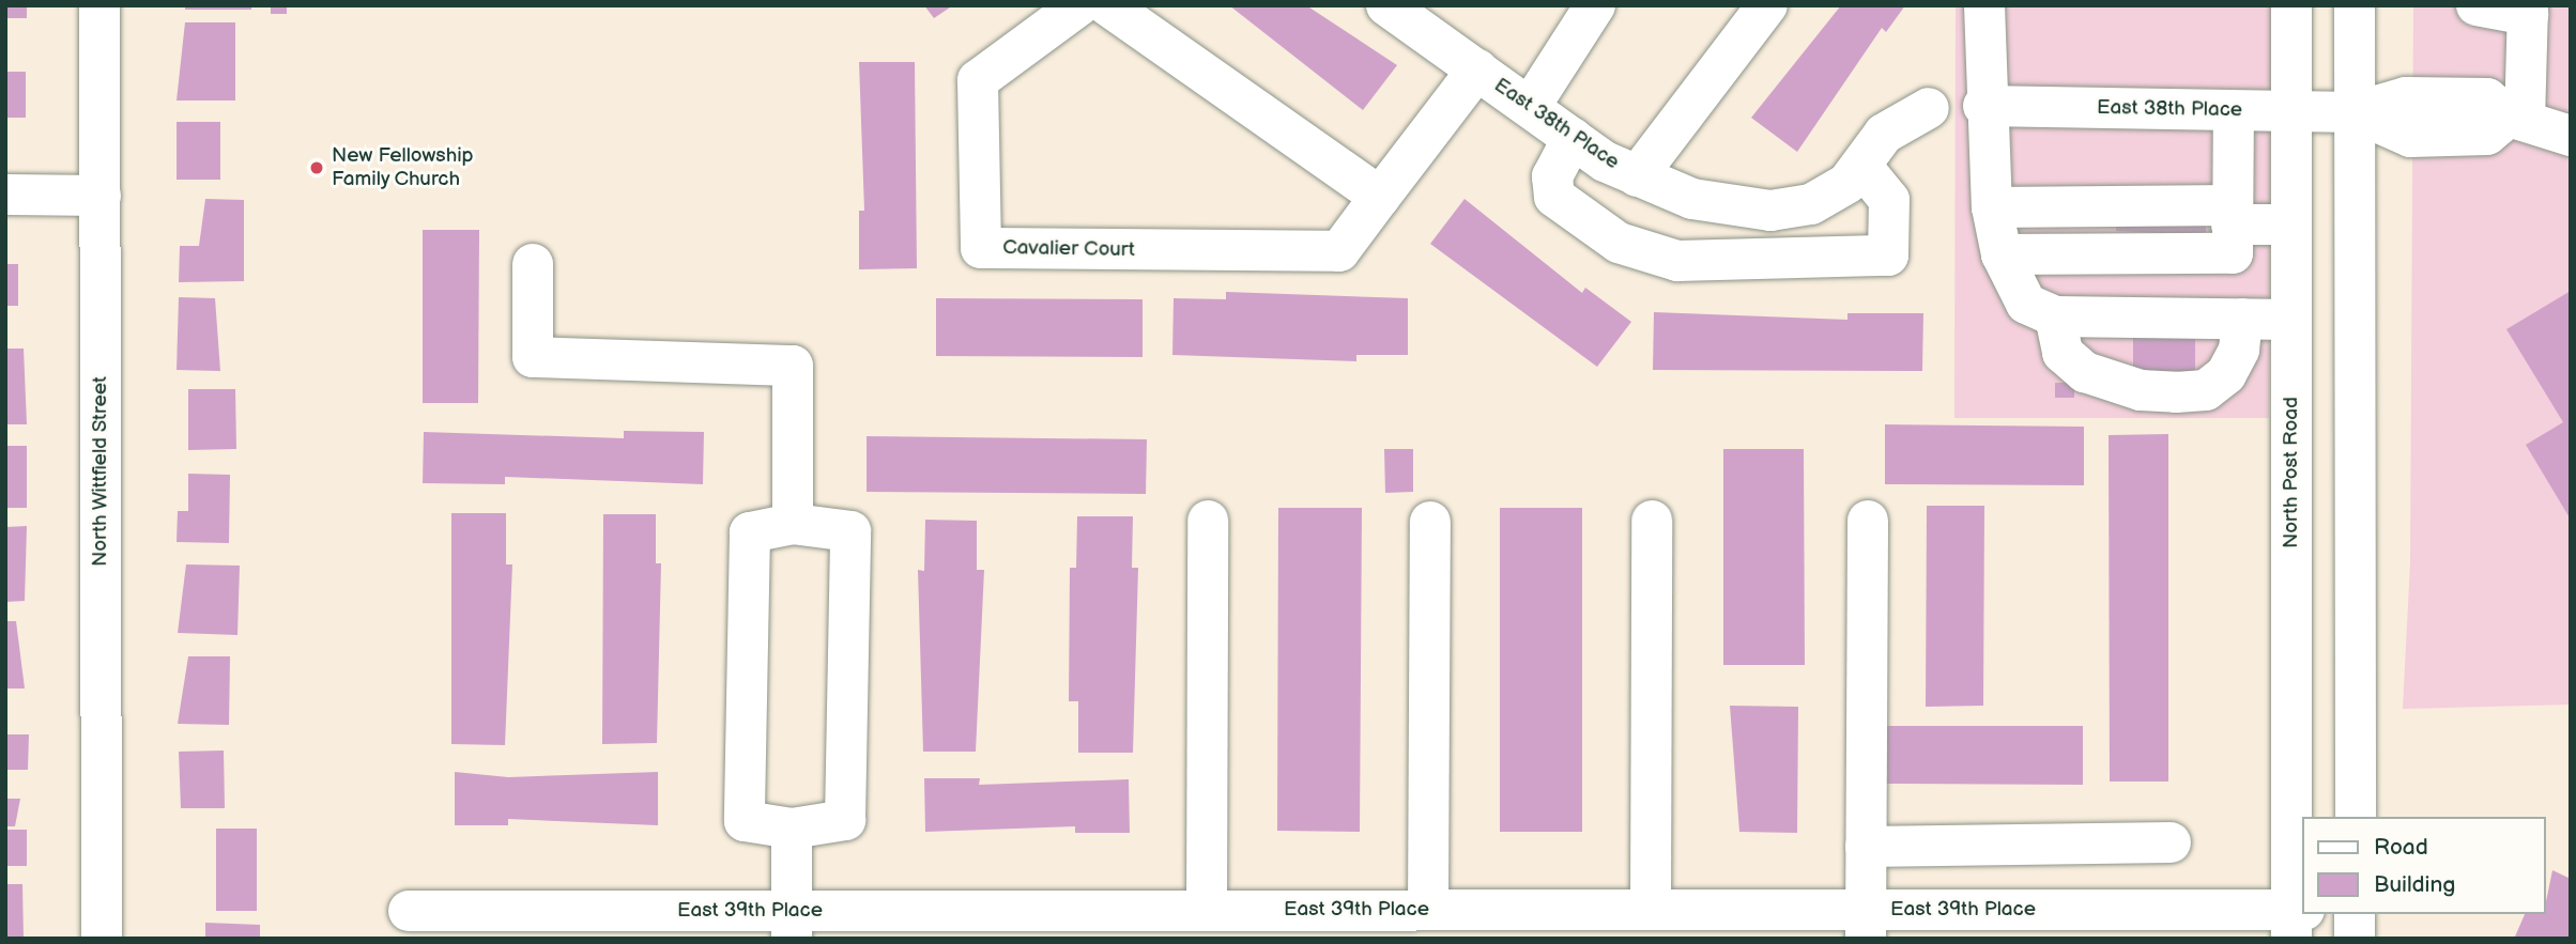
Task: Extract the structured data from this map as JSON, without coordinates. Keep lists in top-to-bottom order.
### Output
{
  "streets": {
    "street": [
      "East 38th Place",
      "Cavalier Court",
      "North Wittfield Street",
      "North Post Road",
      "East 39th Place"
    ]
  },
  "crossings": [
    ["East 38th Place", "Cavalier Court"],
    ["East 38th Place", "North Post Road"],
    ["North Post Road", "East 39th Place"]
  ],
  "places": ["New Fellowship Family Church"],
  "legend": ["Road", "Building"]
}
